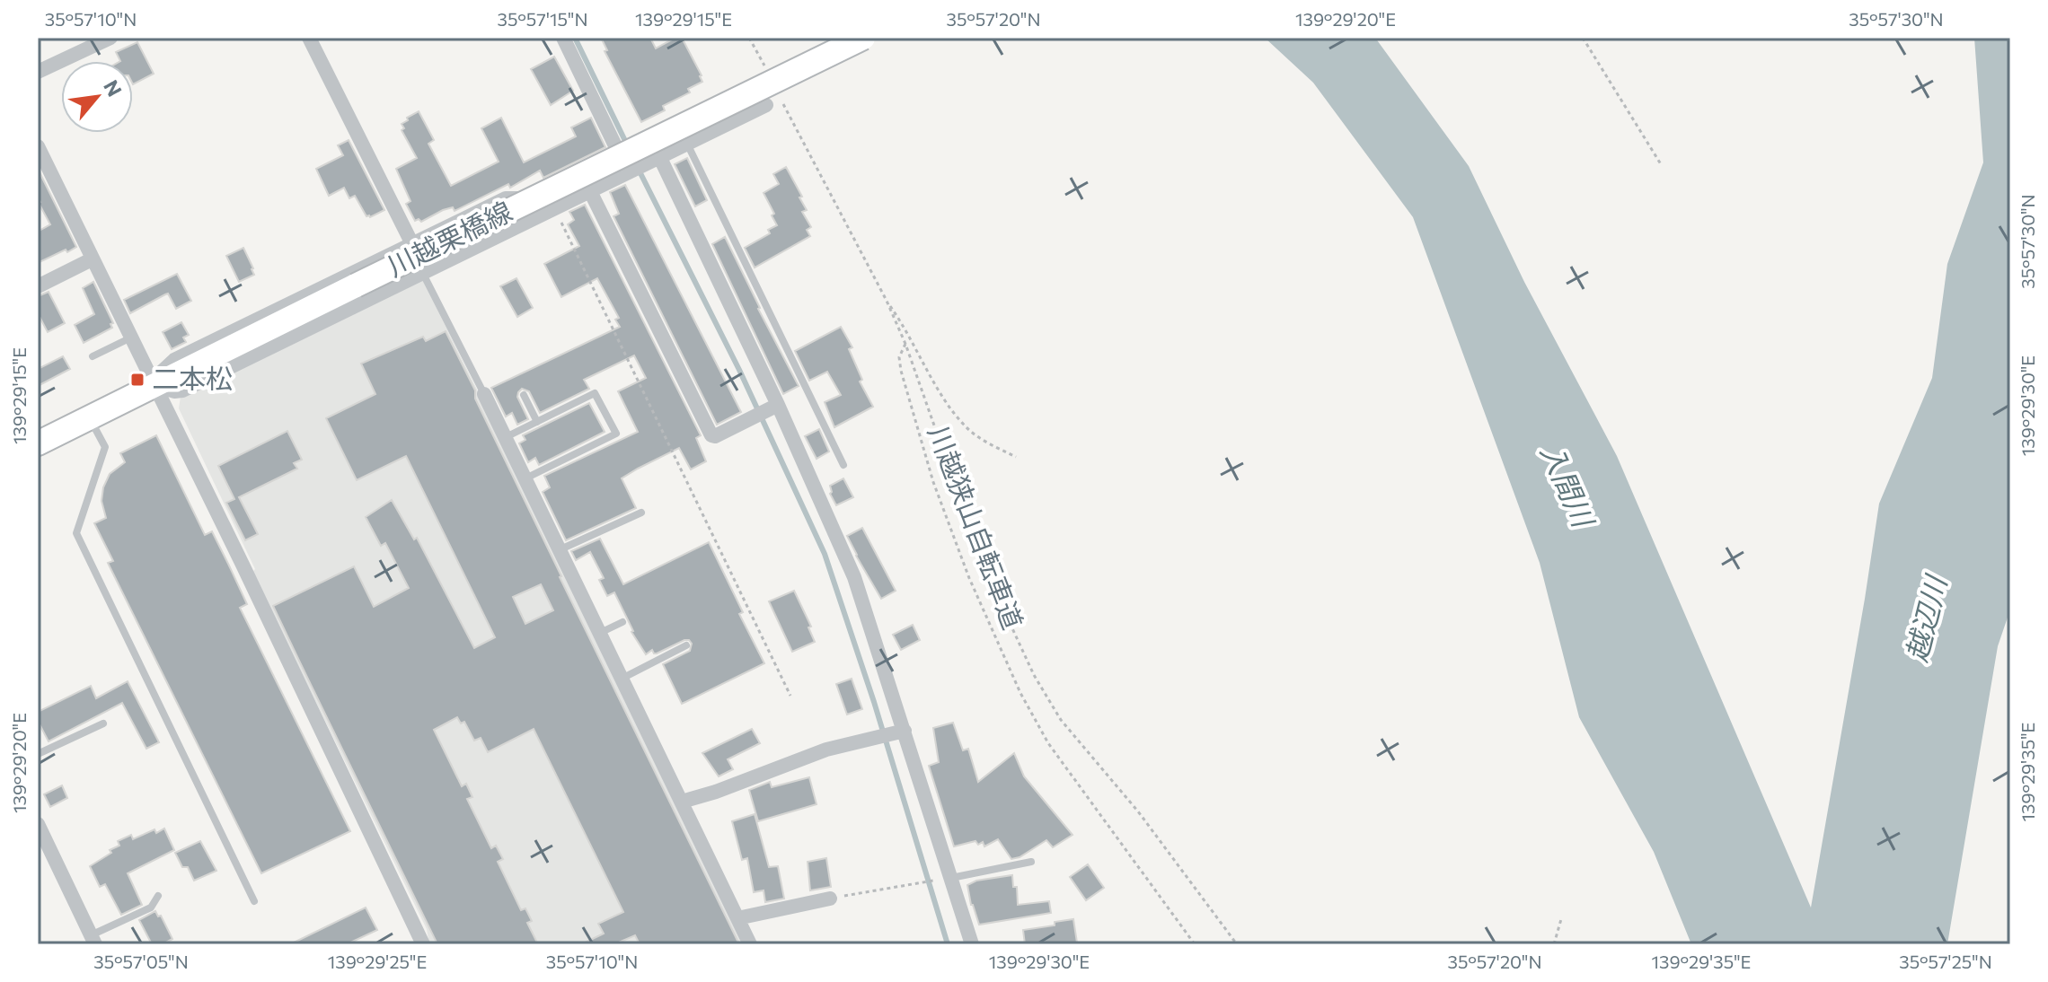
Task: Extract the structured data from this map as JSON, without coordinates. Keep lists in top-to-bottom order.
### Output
{
  "streets": {
    "main road": ["川越栗橋線"],
    "path": ["川越狭山自転車道"]
  },
  "water": ["入間川", "越辺川"],
  "places": {
    "transit": ["二本松"]
  },
  "north": "top right",
  "coordinates": [
    "35°57'10\"N",
    "35°57'15\"N",
    "139°29'15\"E",
    "35°57'20\"N",
    "139°29'20\"E",
    "35°57'30\"N",
    "139°29'30\"E",
    "139°29'35\"E",
    "35°57'05\"N",
    "139°29'25\"E",
    "35°57'25\"N"
  ]
}
